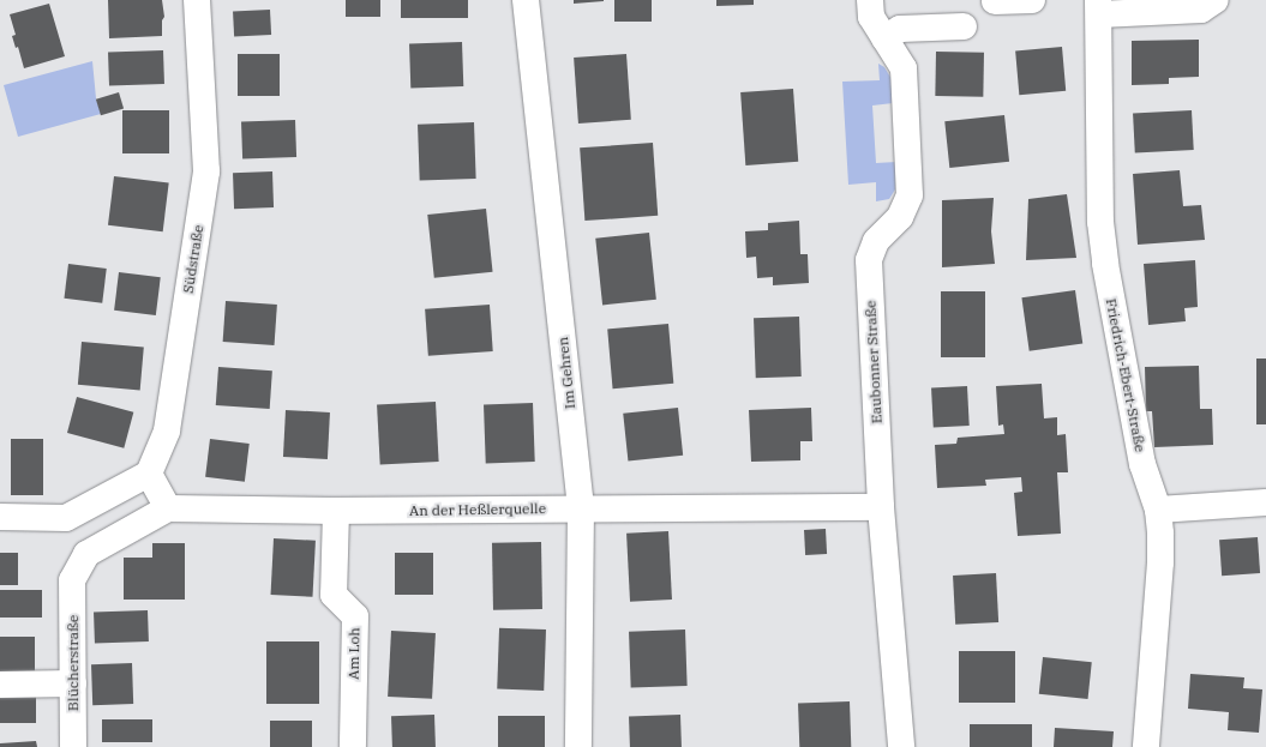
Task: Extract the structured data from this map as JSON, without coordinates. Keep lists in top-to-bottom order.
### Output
{
  "streets": {
    "street": [
      "Südstraße",
      "Eaubonner Straße",
      "Im Gehren",
      "Friedrich-Ebert-Straße",
      "An der Heßlerquelle",
      "Am Loh",
      "Blücherstraße"
    ]
  },
  "crossings": [
    ["Eaubonner Straße", "An der Heßlerquelle"],
    ["Im Gehren", "An der Heßlerquelle"],
    ["An der Heßlerquelle", "Am Loh"]
  ]
}
